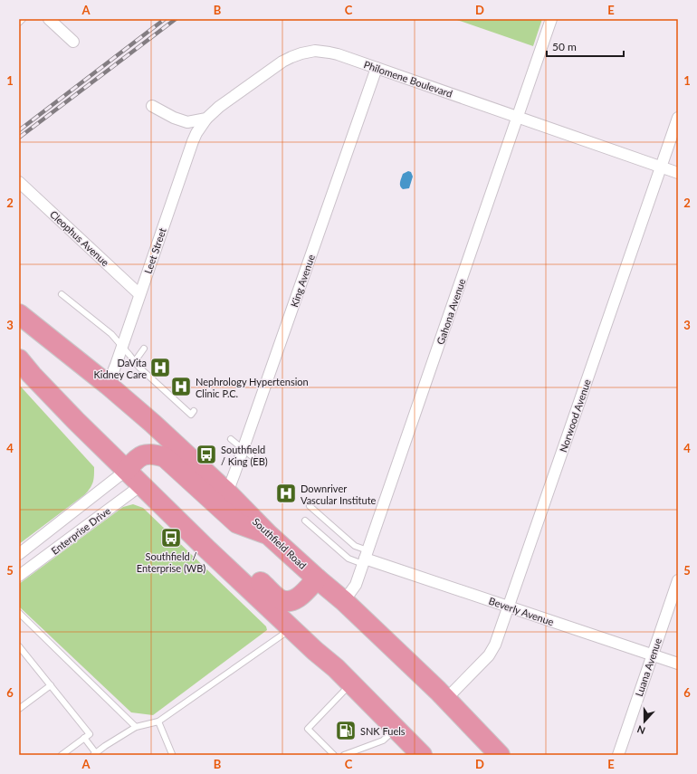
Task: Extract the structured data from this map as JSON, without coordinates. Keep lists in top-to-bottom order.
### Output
{
  "streets": {
    "highway": ["Southfield Road"],
    "street": [
      "Philomene Boulevard",
      "Cleophus Avenue",
      "Leet Street",
      "King Avenue",
      "Gahona Avenue",
      "Norwood Avenue",
      "Enterprise Drive",
      "Beverly Avenue",
      "Luana Avenue"
    ]
  },
  "crossings": [
    ["Philomene Boulevard", "Leet Street"],
    ["Philomene Boulevard", "King Avenue"],
    ["Philomene Boulevard", "Gahona Avenue"],
    ["Philomene Boulevard", "Norwood Avenue"],
    ["Cleophus Avenue", "Leet Street"],
    ["Leet Street", "Southfield Road"],
    ["King Avenue", "Southfield Road"],
    ["Gahona Avenue", "Southfield Road"],
    ["Gahona Avenue", "Beverly Avenue"],
    ["Norwood Avenue", "Southfield Road"],
    ["Norwood Avenue", "Beverly Avenue"],
    ["Beverly Avenue", "Luana Avenue"]
  ],
  "places": {
    "hospital": ["DaVita Kidney Care", "Nephrology Hypertension Clinic P.C.", "Downriver Vascular Institute"],
    "bus stop": ["Southfield / King (EB)", "Southfield / Enterprise (WB)"],
    "fuel station": ["SNK Fuels"]
  },
  "scale_bar": "50 m",
  "north": "bottom",
  "grid": {
    "columns": [
      "A",
      "B",
      "C",
      "D",
      "E"
    ],
    "rows": [
      "1",
      "2",
      "3",
      "4",
      "5",
      "6"
    ]
  }
}
